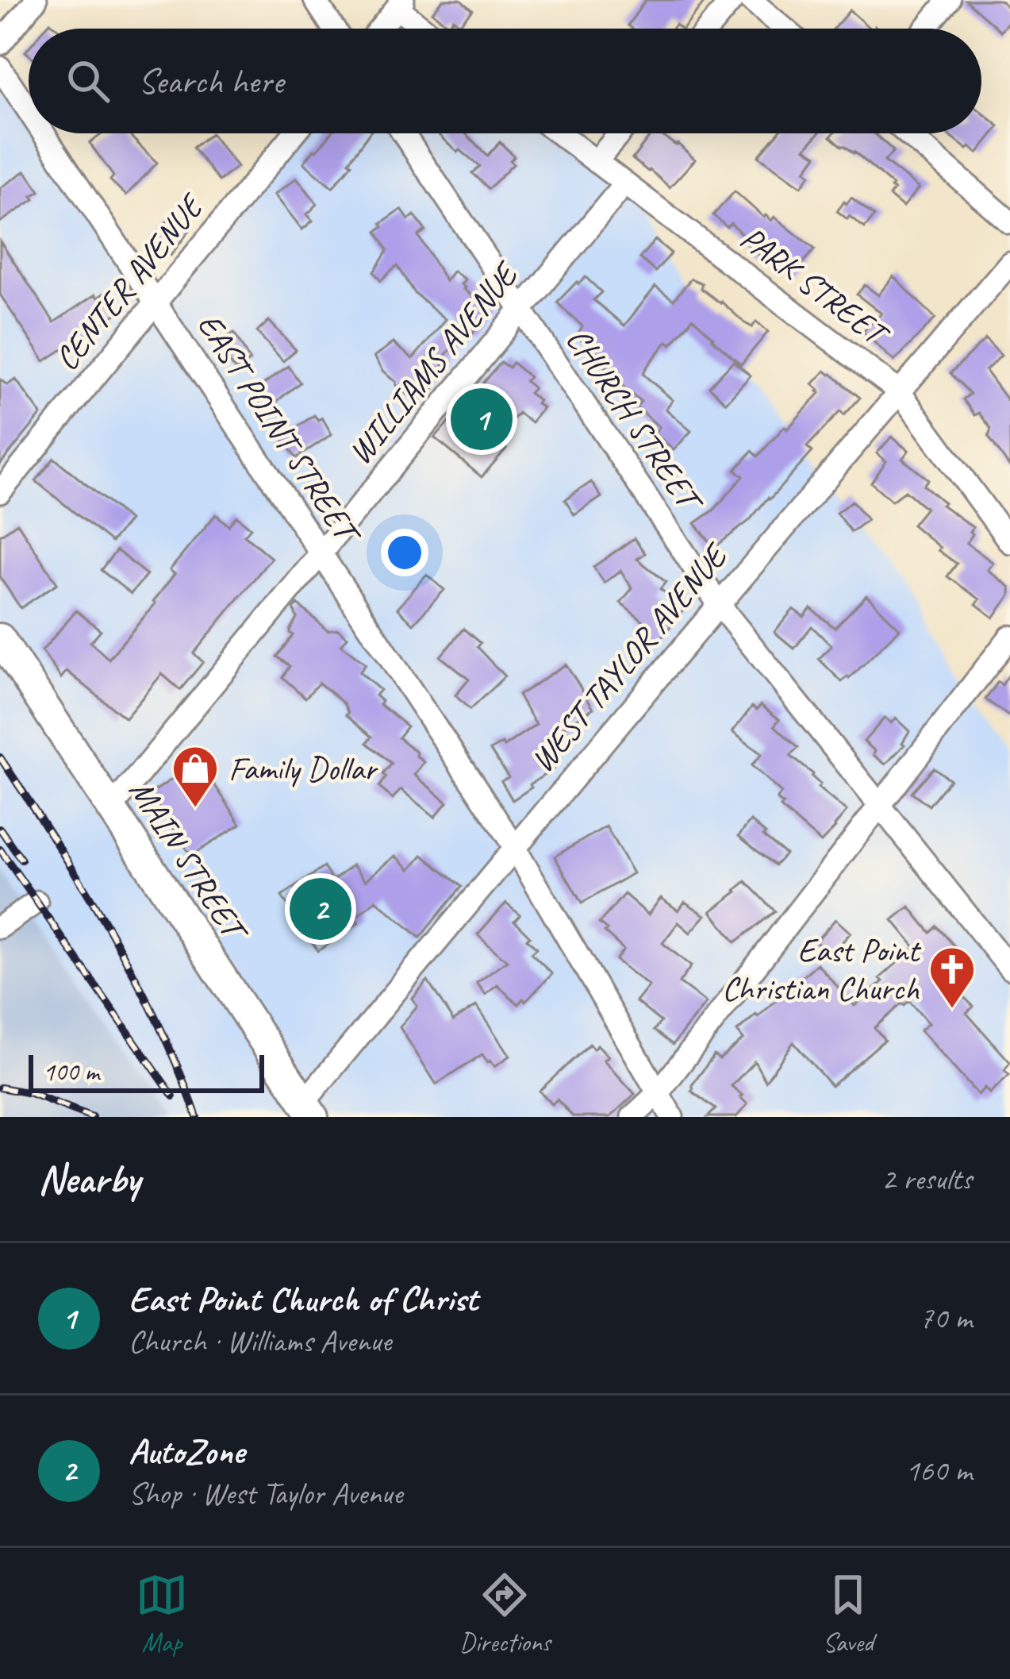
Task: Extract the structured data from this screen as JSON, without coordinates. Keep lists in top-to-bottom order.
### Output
{
  "streets": {
    "main road": ["MAIN STREET"],
    "street": [
      "CENTER AVENUE",
      "PARK STREET",
      "WILLIAMS AVENUE",
      "CHURCH STREET",
      "EAST POINT STREET",
      "WEST TAYLOR AVENUE"
    ]
  },
  "crossings": [
    ["CENTER AVENUE", "EAST POINT STREET"],
    ["PARK STREET", "WILLIAMS AVENUE"],
    ["PARK STREET", "WEST TAYLOR AVENUE"],
    ["WILLIAMS AVENUE", "CHURCH STREET"],
    ["WILLIAMS AVENUE", "EAST POINT STREET"],
    ["WILLIAMS AVENUE", "MAIN STREET"],
    ["CHURCH STREET", "WEST TAYLOR AVENUE"],
    ["EAST POINT STREET", "WEST TAYLOR AVENUE"],
    ["WEST TAYLOR AVENUE", "MAIN STREET"]
  ],
  "places": {
    "shop": ["Family Dollar"],
    "church": ["East Point Christian Church"]
  },
  "scale_bar": "100 m",
  "page": {
    "search": "Search here",
    "pins": ["1", "2"],
    "scale": "100 m",
    "heading": ["Nearby", "2 results"],
    "list": [
      {
        "mark": "1",
        "name": "East Point Church of Christ",
        "note": "Church · Williams Avenue",
        "value": "70 m"
      },
      {
        "mark": "2",
        "name": "AutoZone",
        "note": "Shop · West Taylor Avenue",
        "value": "160 m"
      }
    ],
    "nav": ["Map", "Directions", "Saved"]
  }
}
